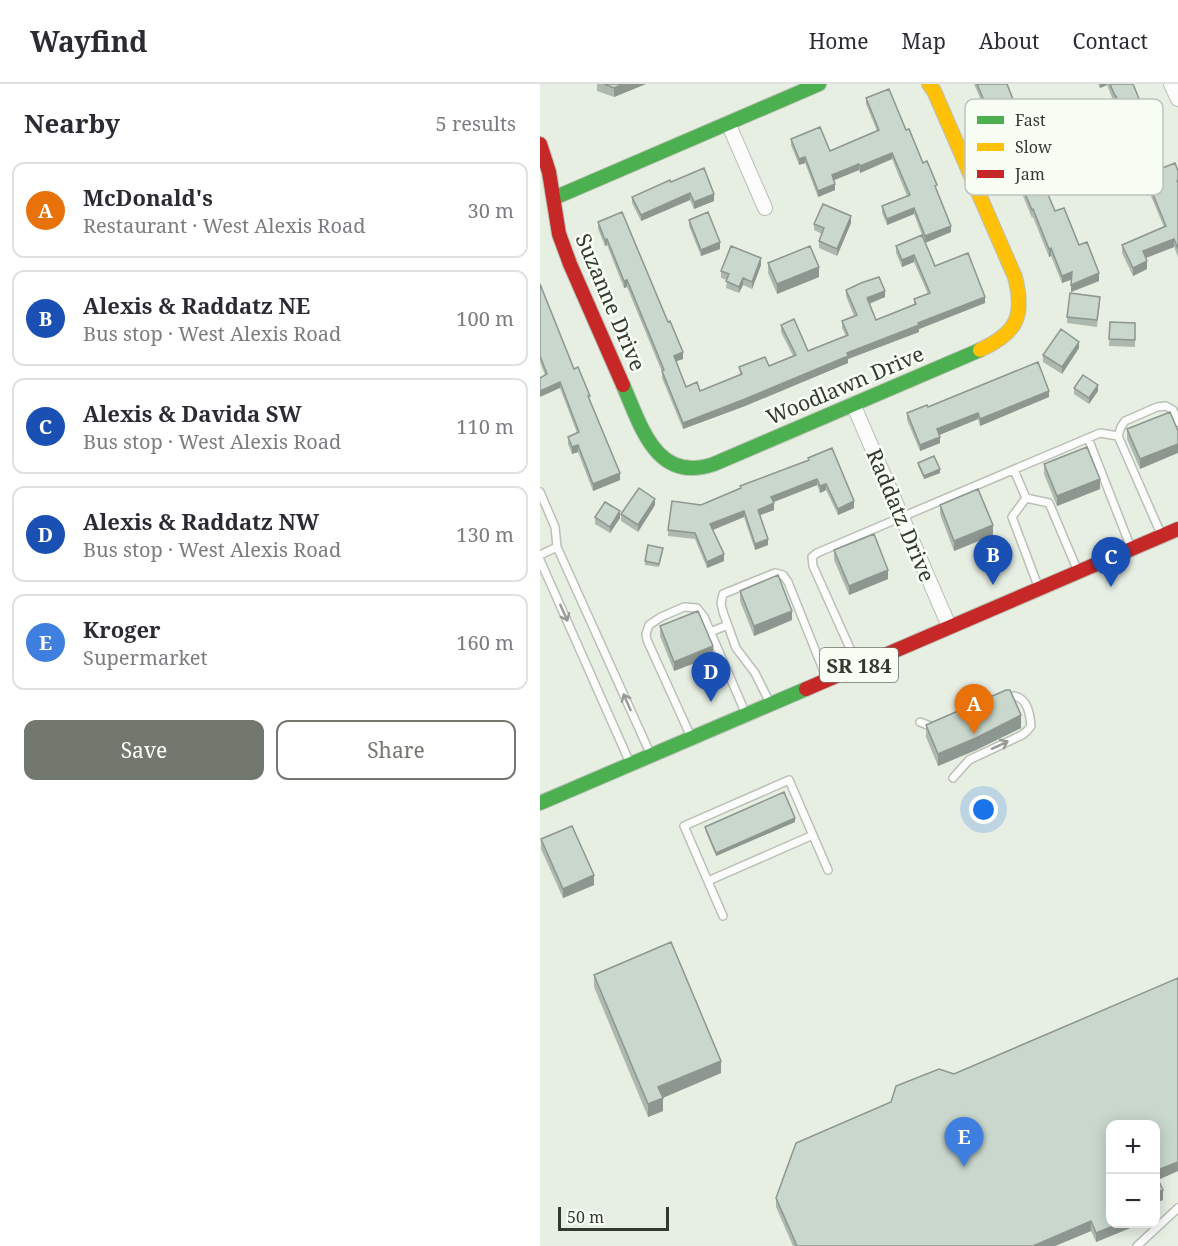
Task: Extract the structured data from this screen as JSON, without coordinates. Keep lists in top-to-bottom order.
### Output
{
  "streets": {
    "street": [
      "Suzanne Drive",
      "Woodlawn Drive",
      "Raddatz Drive",
      "SR 184"
    ]
  },
  "crossings": [
    ["Suzanne Drive", "Woodlawn Drive"],
    ["Woodlawn Drive", "Raddatz Drive"],
    ["Raddatz Drive", "SR 184"]
  ],
  "legend": ["Fast", "Slow", "Jam"],
  "scale_bar": "50 m",
  "page": {
    "header": "Wayfind",
    "nav": [
      "Home",
      "Map",
      "About",
      "Contact"
    ],
    "heading": ["Nearby", "5 results"],
    "list": [
      {
        "mark": "A",
        "name": "McDonald's",
        "note": "Restaurant · West Alexis Road",
        "value": "30 m"
      },
      {
        "mark": "B",
        "name": "Alexis & Raddatz NE",
        "note": "Bus stop · West Alexis Road",
        "value": "100 m"
      },
      {
        "mark": "C",
        "name": "Alexis & Davida SW",
        "note": "Bus stop · West Alexis Road",
        "value": "110 m"
      },
      {
        "mark": "D",
        "name": "Alexis & Raddatz NW",
        "note": "Bus stop · West Alexis Road",
        "value": "130 m"
      },
      {
        "mark": "E",
        "name": "Kroger",
        "note": "Supermarket",
        "value": "160 m"
      }
    ],
    "pins": [
      "B",
      "C",
      "D",
      "A",
      "E"
    ],
    "buttons": ["Save", "Share"],
    "map_buttons": ["+", "−"],
    "scale": "50 m"
  }
}
